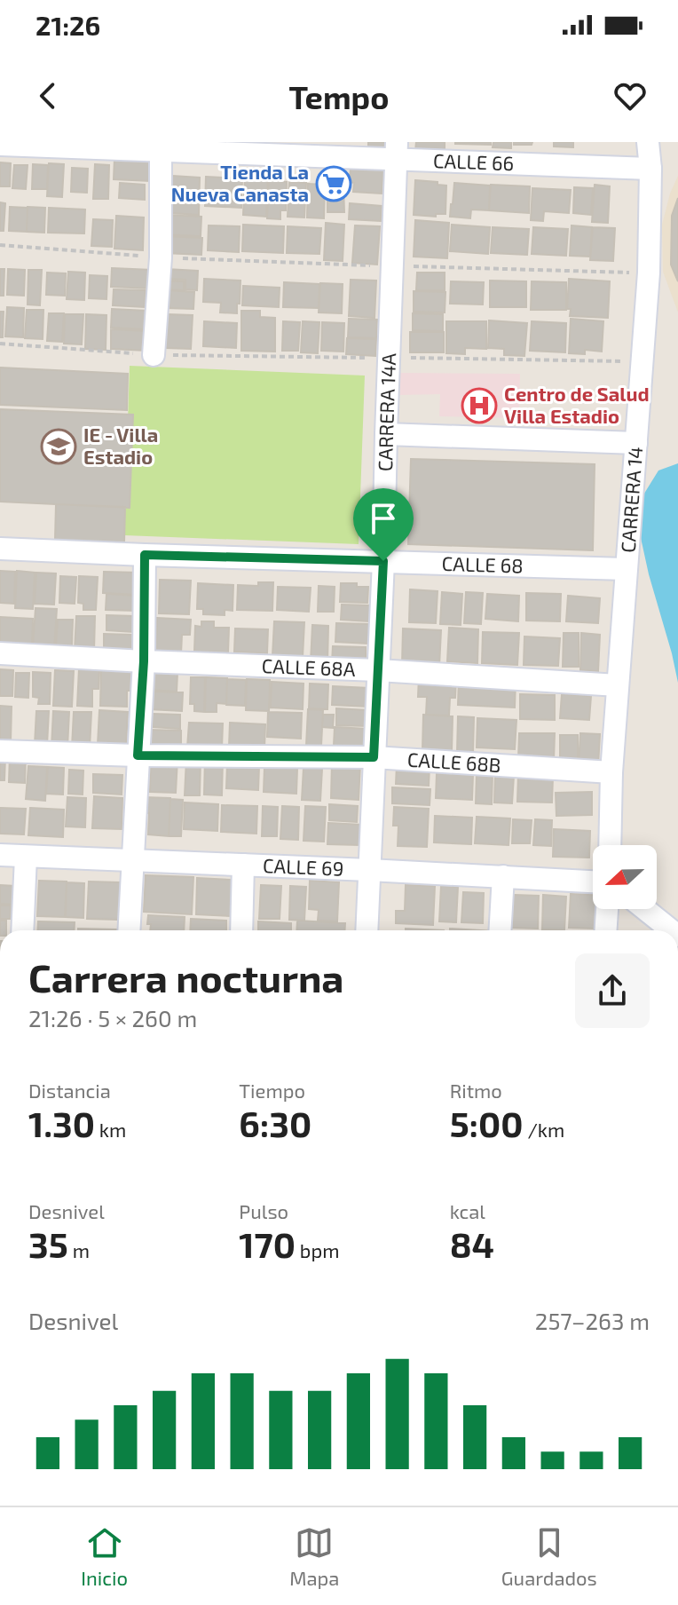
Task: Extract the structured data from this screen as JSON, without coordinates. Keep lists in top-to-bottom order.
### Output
{
  "streets": {
    "street": [
      "CALLE 66",
      "CARRERA 14A",
      "CARRERA 14",
      "CALLE 68",
      "CALLE 68A",
      "CALLE 68B",
      "CALLE 69"
    ]
  },
  "crossings": [
    ["CALLE 66", "CARRERA 14A"],
    ["CALLE 66", "CARRERA 14"],
    ["CARRERA 14A", "CALLE 68"],
    ["CARRERA 14A", "CALLE 68A"],
    ["CARRERA 14A", "CALLE 68B"],
    ["CARRERA 14A", "CALLE 69"],
    ["CARRERA 14", "CALLE 68"],
    ["CARRERA 14", "CALLE 68A"],
    ["CARRERA 14", "CALLE 68B"]
  ],
  "places": {
    "supermarket": ["Tienda La Nueva Canasta"],
    "hospital": ["Centro de Salud Villa Estadio"],
    "school or university": ["IE - Villa Estadio"]
  },
  "north": "left",
  "page": {
    "status": "21:26",
    "header": "Tempo",
    "heading": ["Carrera nocturna", "21:26 · 5 × 260 m"],
    "stats": [
      ["Distancia", "1.30 km"],
      ["Tiempo", "6:30"],
      ["Ritmo", "5:00 /km"],
      ["Desnivel", "35 m"],
      ["Pulso", "170 bpm"],
      ["kcal", "84"]
    ],
    "chart": ["Desnivel", "257–263 m"],
    "tabs": ["Inicio", "Mapa", "Guardados"]
  }
}
